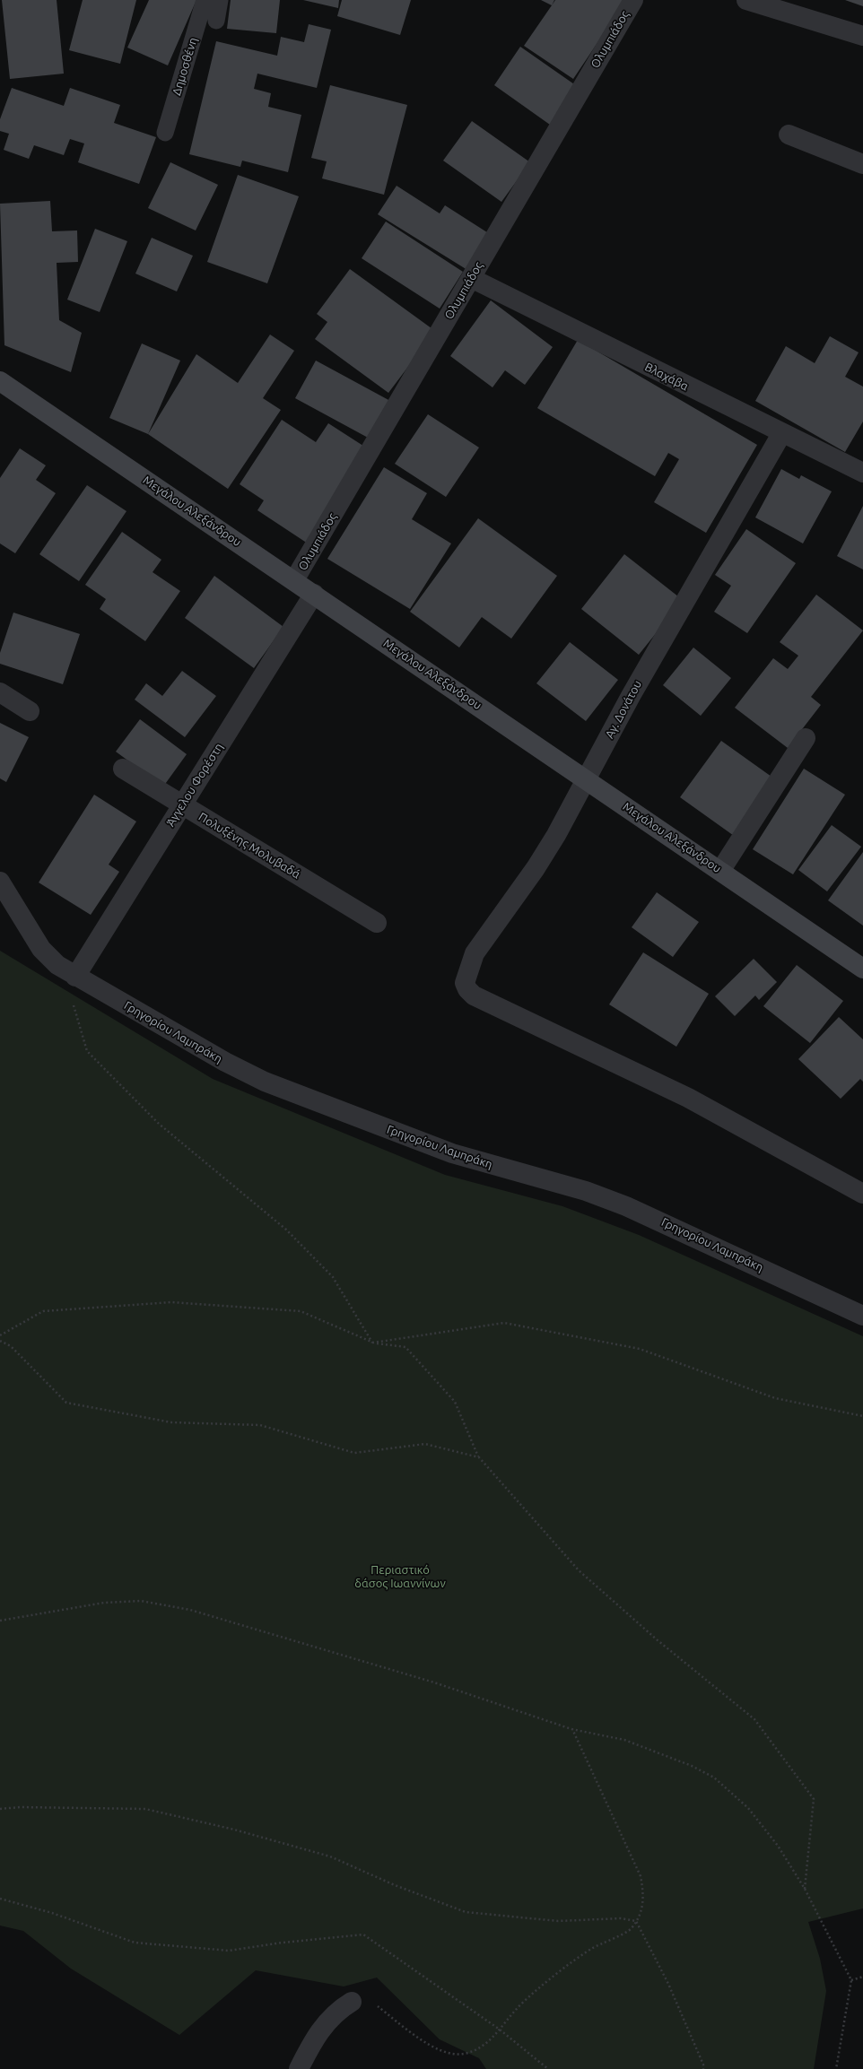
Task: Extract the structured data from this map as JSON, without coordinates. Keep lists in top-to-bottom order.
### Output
{
  "streets": {
    "main road": ["Μεγάλου Αλεξάνδρου"],
    "street": [
      "Ολυμπιάδος",
      "Βλαχάβα",
      "Αγ. Δονάτου",
      "Άγγελου Φορέστη",
      "Πολυξένης Μολυβαδά",
      "Γρηγορίου Λαμπράκη"
    ],
    "lane": ["Δημοσθένη"]
  },
  "crossings": [
    ["Ολυμπιάδος", "Βλαχάβα"],
    ["Ολυμπιάδος", "Μεγάλου Αλεξάνδρου"],
    ["Βλαχάβα", "Αγ. Δονάτου"],
    ["Μεγάλου Αλεξάνδρου", "Αγ. Δονάτου"],
    ["Μεγάλου Αλεξάνδρου", "Άγγελου Φορέστη"],
    ["Άγγελου Φορέστη", "Πολυξένης Μολυβαδά"],
    ["Άγγελου Φορέστη", "Γρηγορίου Λαμπράκη"]
  ],
  "parks": ["Περιαστικό δάσος Ιωαννίνων"]
}
